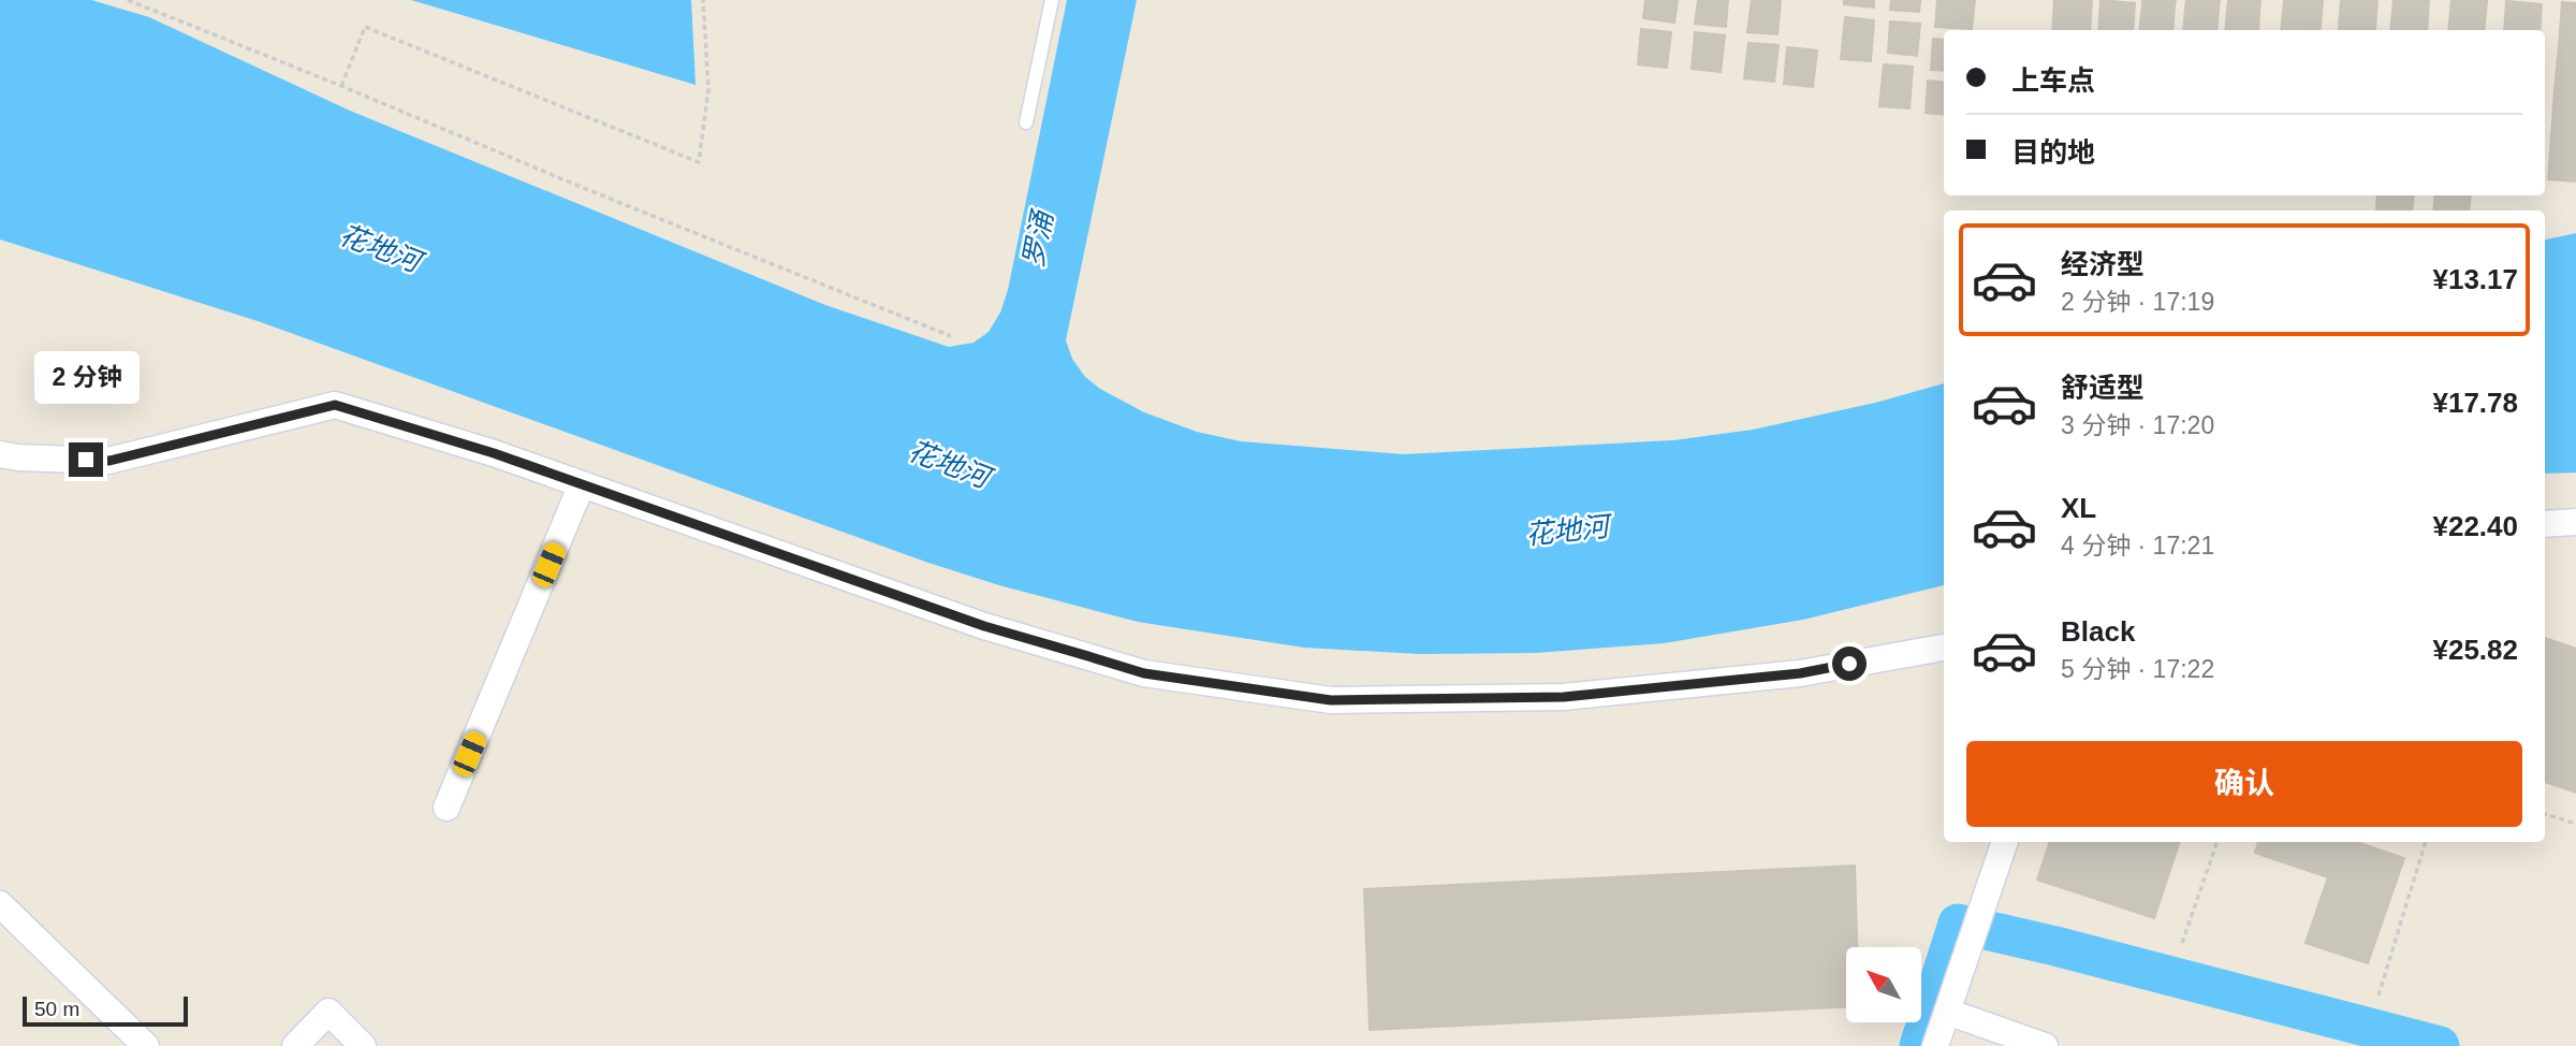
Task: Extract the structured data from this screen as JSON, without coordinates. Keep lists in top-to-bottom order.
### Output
{
  "water": ["罗涌", "花地河"],
  "scale_bar": "50 m",
  "north": "top left",
  "page": {
    "banner": ["上车点", "目的地"],
    "list": [
      {
        "name": "经济型",
        "note": "2 分钟 · 17:19",
        "value": "¥13.17"
      },
      {
        "name": "舒适型",
        "note": "3 分钟 · 17:20",
        "value": "¥17.78"
      },
      {
        "name": "XL",
        "note": "4 分钟 · 17:21",
        "value": "¥22.40"
      },
      {
        "name": "Black",
        "note": "5 分钟 · 17:22",
        "value": "¥25.82"
      }
    ],
    "bubble": "2 分钟",
    "buttons": "确认",
    "scale": "50 m"
  }
}
